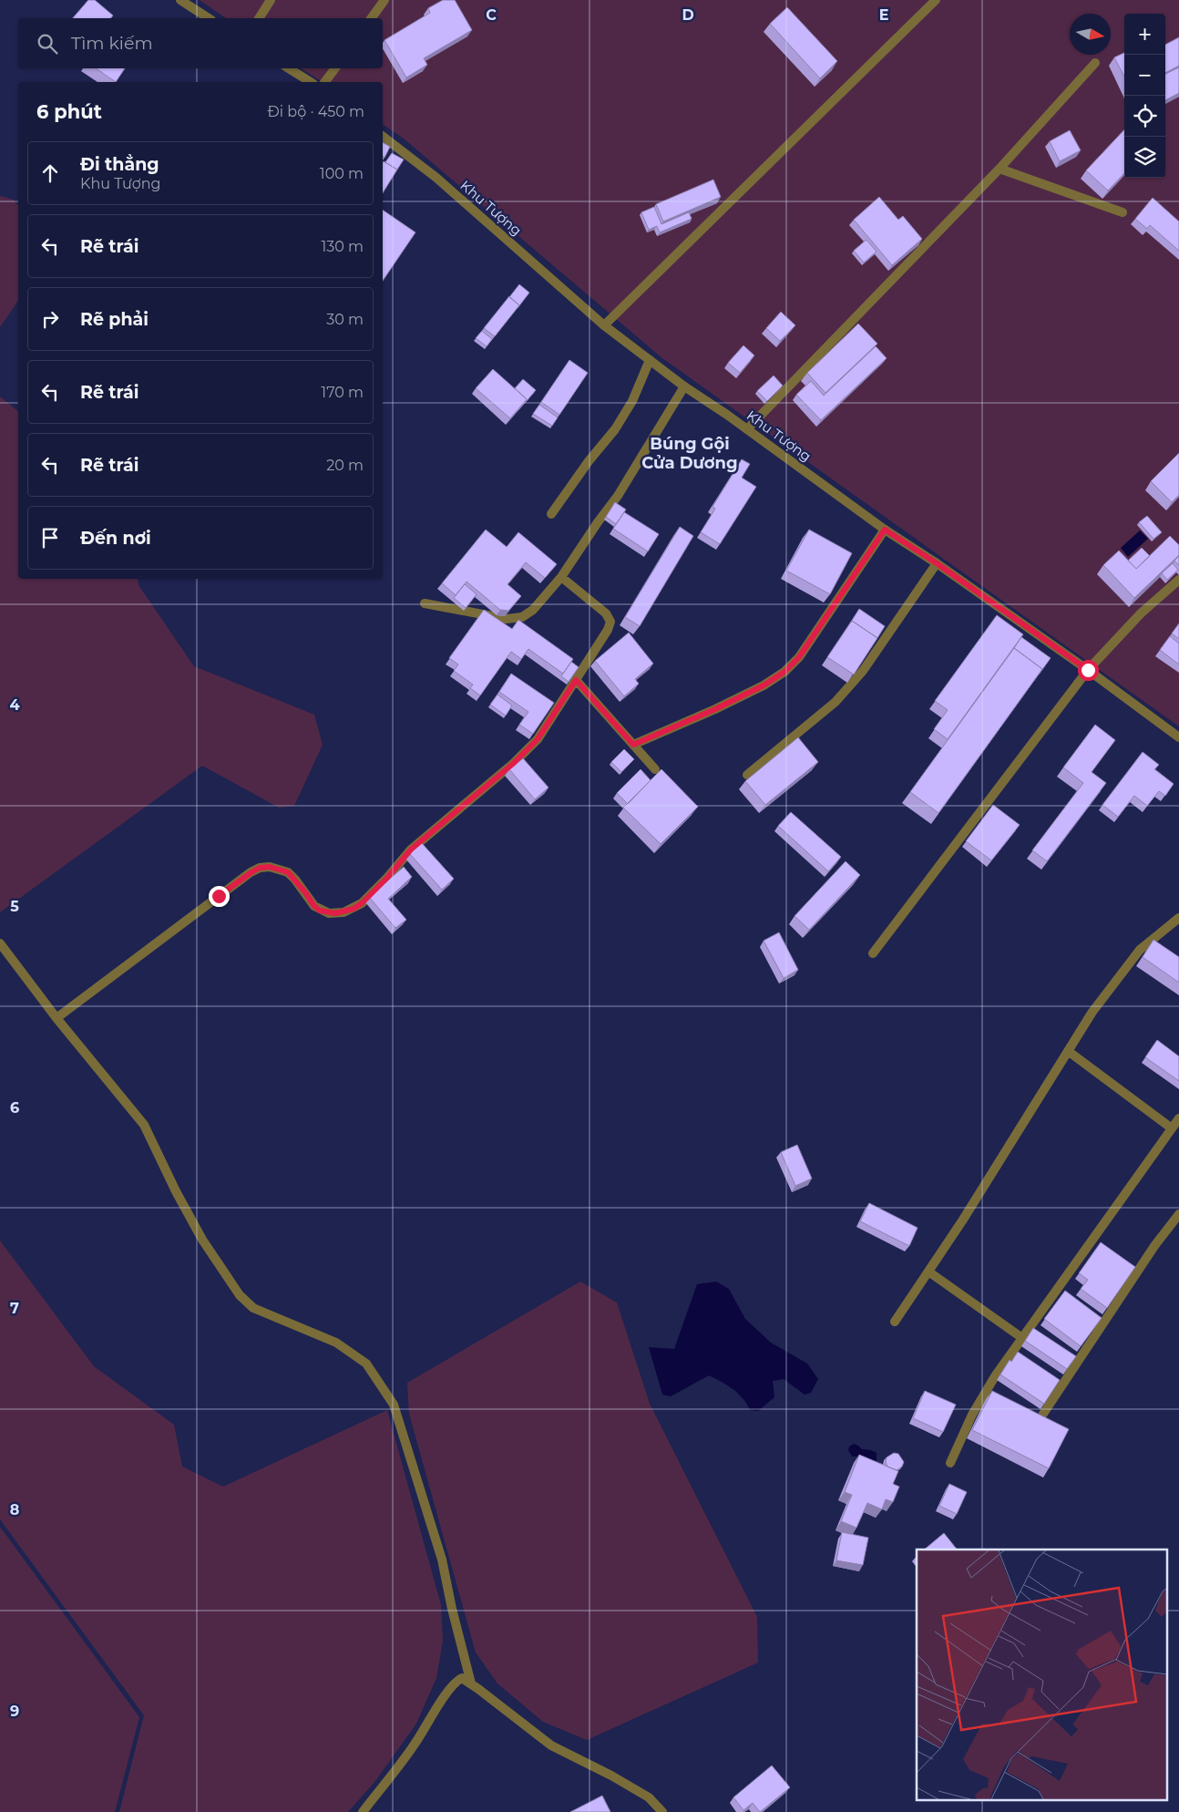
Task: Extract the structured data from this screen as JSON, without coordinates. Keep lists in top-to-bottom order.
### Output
{
  "streets": {
    "street": ["Khu Tượng"]
  },
  "districts": ["Búng Gội Cửa Dương"],
  "north": "right",
  "page": {
    "map_buttons": ["+", "−"],
    "search": "Tìm kiếm",
    "heading": ["6 phút", "Đi bộ · 450 m"],
    "list": [
      ["Đi thẳng", "Khu Tượng", "100 m"],
      ["Rẽ trái", "130 m"],
      ["Rẽ phải", "30 m"],
      ["Rẽ trái", "170 m"],
      ["Rẽ trái", "20 m"],
      "Đến nơi"
    ]
  },
  "grid": {
    "columns": ["C", "D", "E"],
    "rows": [
      "4",
      "5",
      "6",
      "7",
      "8",
      "9"
    ]
  }
}
